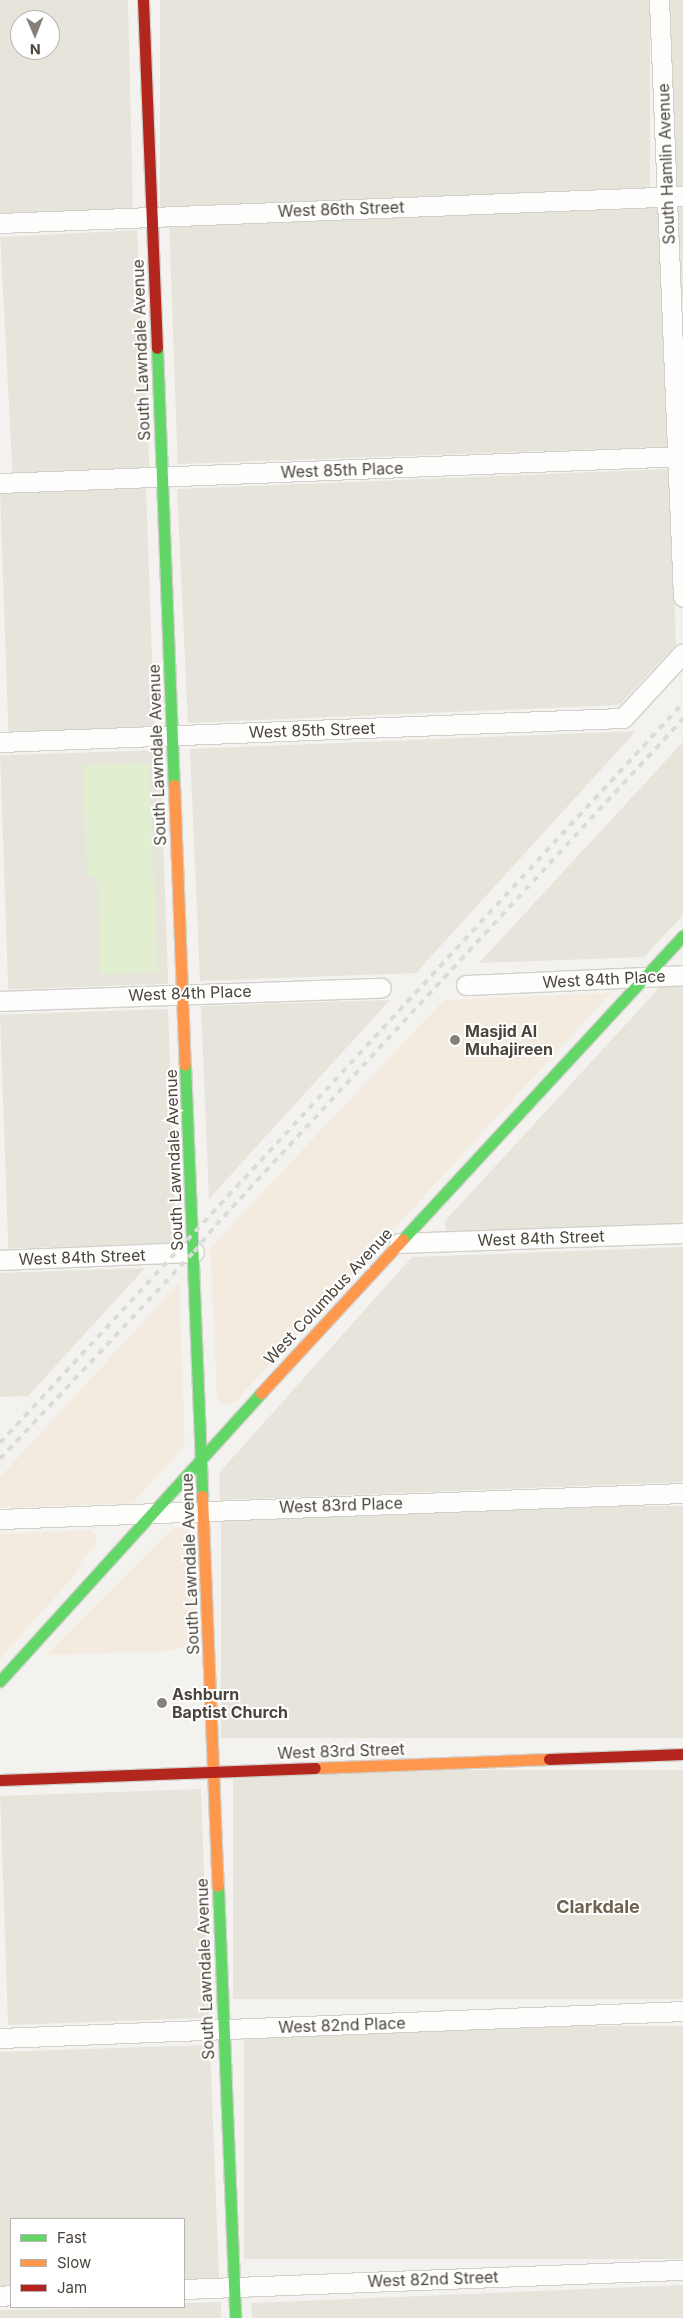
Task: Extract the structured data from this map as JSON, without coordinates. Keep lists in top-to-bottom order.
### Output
{
  "streets": {
    "street": [
      "South Hamlin Avenue",
      "West 86th Street",
      "South Lawndale Avenue",
      "West 85th Place",
      "West 85th Street",
      "West 84th Place",
      "West 84th Street",
      "West Columbus Avenue",
      "West 83rd Place",
      "West 83rd Street",
      "West 82nd Place",
      "West 82nd Street"
    ]
  },
  "crossings": [
    ["South Hamlin Avenue", "West 86th Street"],
    ["South Hamlin Avenue", "West 85th Place"],
    ["West 86th Street", "South Lawndale Avenue"],
    ["South Lawndale Avenue", "West 85th Place"],
    ["South Lawndale Avenue", "West 85th Street"],
    ["South Lawndale Avenue", "West 84th Place"],
    ["South Lawndale Avenue", "West 84th Street"],
    ["South Lawndale Avenue", "West Columbus Avenue"],
    ["South Lawndale Avenue", "West 83rd Place"],
    ["South Lawndale Avenue", "West 83rd Street"],
    ["South Lawndale Avenue", "West 82nd Place"],
    ["South Lawndale Avenue", "West 82nd Street"],
    ["West 84th Place", "West Columbus Avenue"],
    ["West 84th Street", "West Columbus Avenue"],
    ["West Columbus Avenue", "West 83rd Place"]
  ],
  "districts": ["Clarkdale"],
  "places": ["Masjid Al Muhajireen", "Ashburn Baptist Church"],
  "legend": ["Fast", "Slow", "Jam"],
  "north": "bottom"
}
